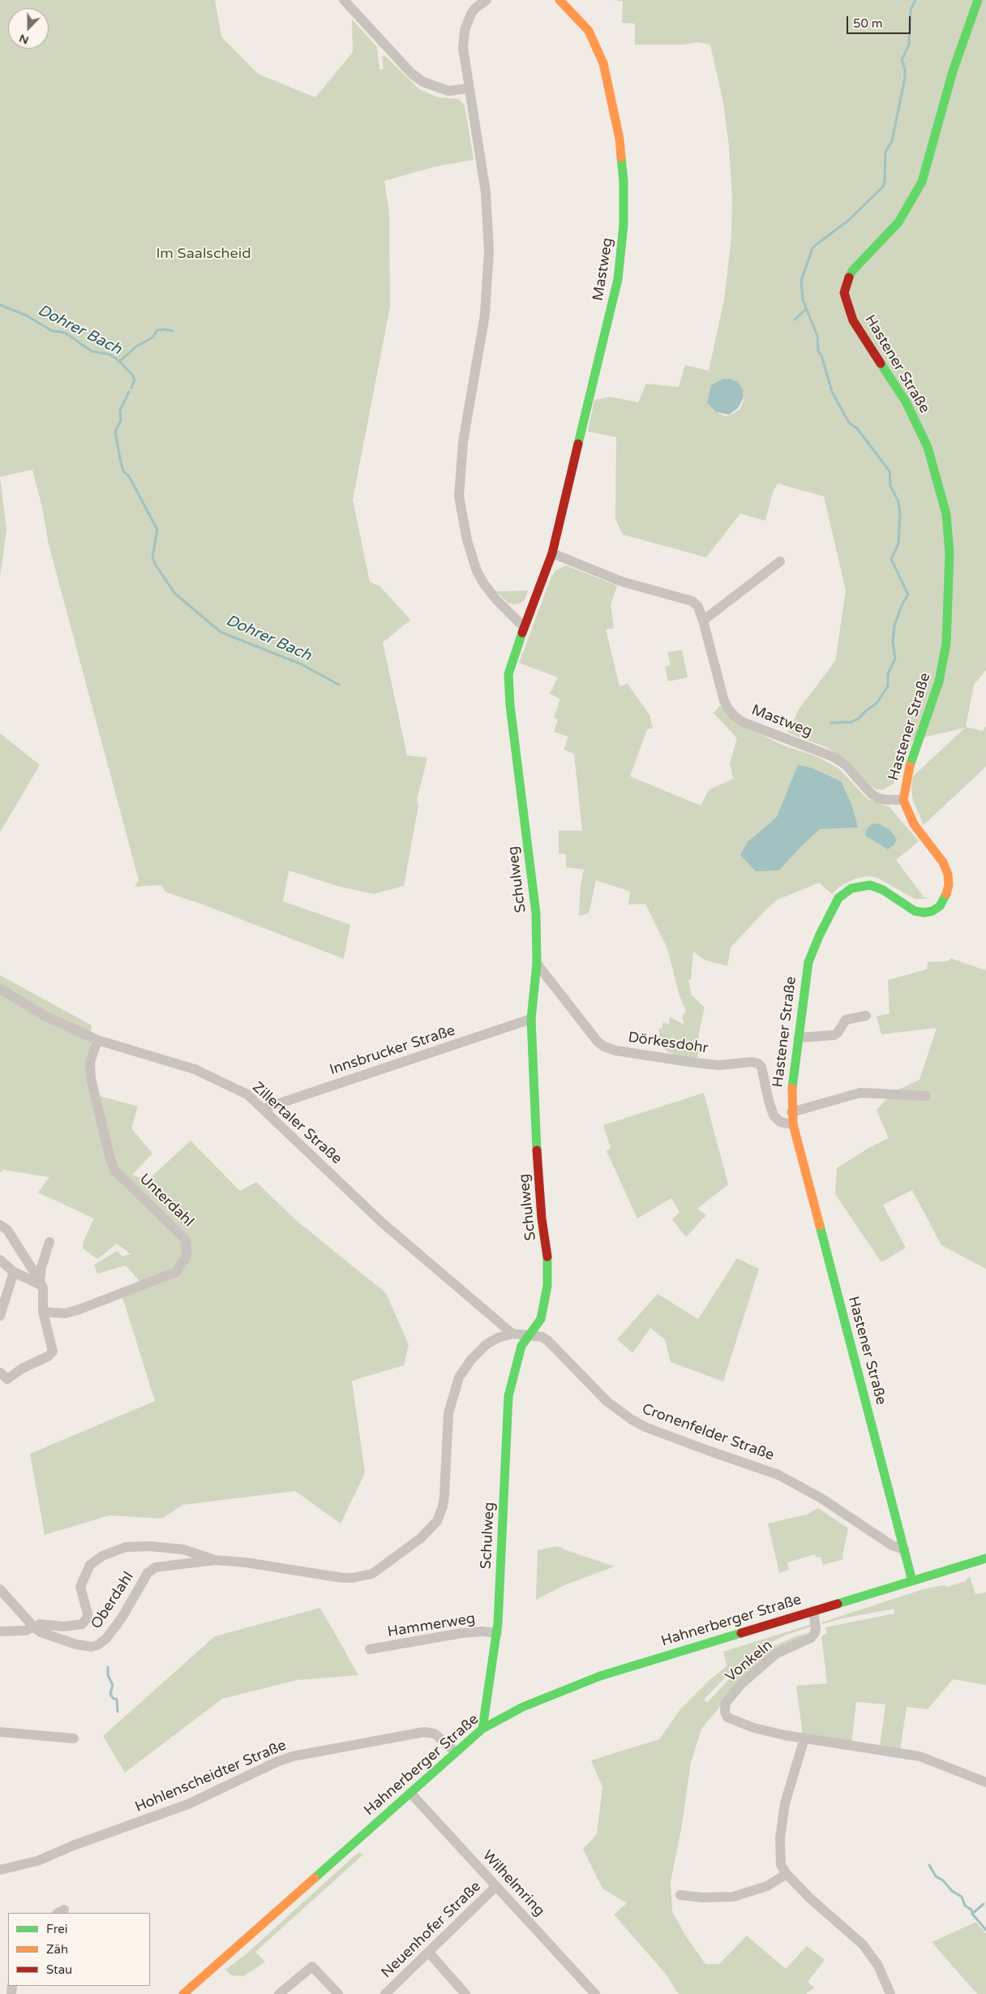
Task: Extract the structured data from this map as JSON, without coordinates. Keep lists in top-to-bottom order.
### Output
{
  "streets": {
    "main road": [
      "Mastweg",
      "Hastener Straße",
      "Schulweg",
      "Hahnerberger Straße"
    ],
    "street": [
      "Dörkesdohr",
      "Innsbrucker Straße",
      "Zillertaler Straße",
      "Unterdahl",
      "Cronenfelder Straße",
      "Oberdahl",
      "Hammerweg",
      "Vonkeln",
      "Hohlenscheidter Straße",
      "Wilhelmring",
      "Neuenhofer Straße"
    ]
  },
  "crossings": [
    ["Mastweg", "Hastener Straße"],
    ["Mastweg", "Schulweg"],
    ["Hastener Straße", "Dörkesdohr"],
    ["Hastener Straße", "Cronenfelder Straße"],
    ["Hastener Straße", "Hahnerberger Straße"],
    ["Schulweg", "Dörkesdohr"],
    ["Schulweg", "Innsbrucker Straße"],
    ["Schulweg", "Cronenfelder Straße"],
    ["Schulweg", "Hahnerberger Straße"],
    ["Schulweg", "Hammerweg"],
    ["Innsbrucker Straße", "Zillertaler Straße"],
    ["Zillertaler Straße", "Unterdahl"],
    ["Zillertaler Straße", "Cronenfelder Straße"],
    ["Cronenfelder Straße", "Oberdahl"],
    ["Hahnerberger Straße", "Vonkeln"],
    ["Hahnerberger Straße", "Hohlenscheidter Straße"],
    ["Hahnerberger Straße", "Wilhelmring"],
    ["Wilhelmring", "Neuenhofer Straße"]
  ],
  "water": ["Dohrer Bach"],
  "parks": ["Im Saalscheid"],
  "legend": ["Frei", "Zäh", "Stau"],
  "scale_bar": "50 m",
  "north": "bottom"
}
